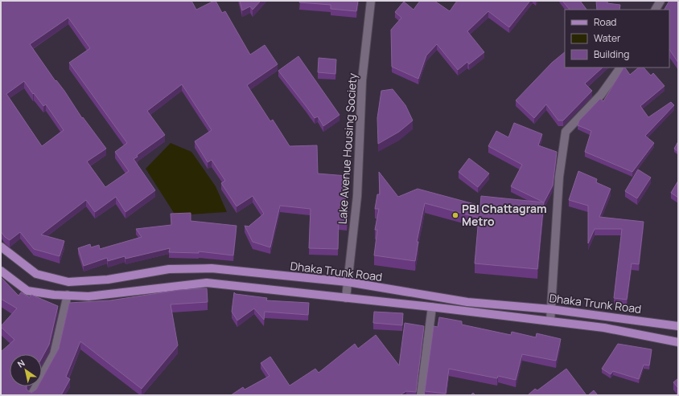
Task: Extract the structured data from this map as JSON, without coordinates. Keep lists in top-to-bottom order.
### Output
{
  "streets": {
    "main road": ["Dhaka Trunk Road"],
    "street": ["Lake Avenue Housing Society"]
  },
  "crossings": [
    ["Lake Avenue Housing Society", "Dhaka Trunk Road"]
  ],
  "places": ["PBI Chattagram Metro"],
  "legend": ["Road", "Water", "Building"],
  "north": "top left"
}
